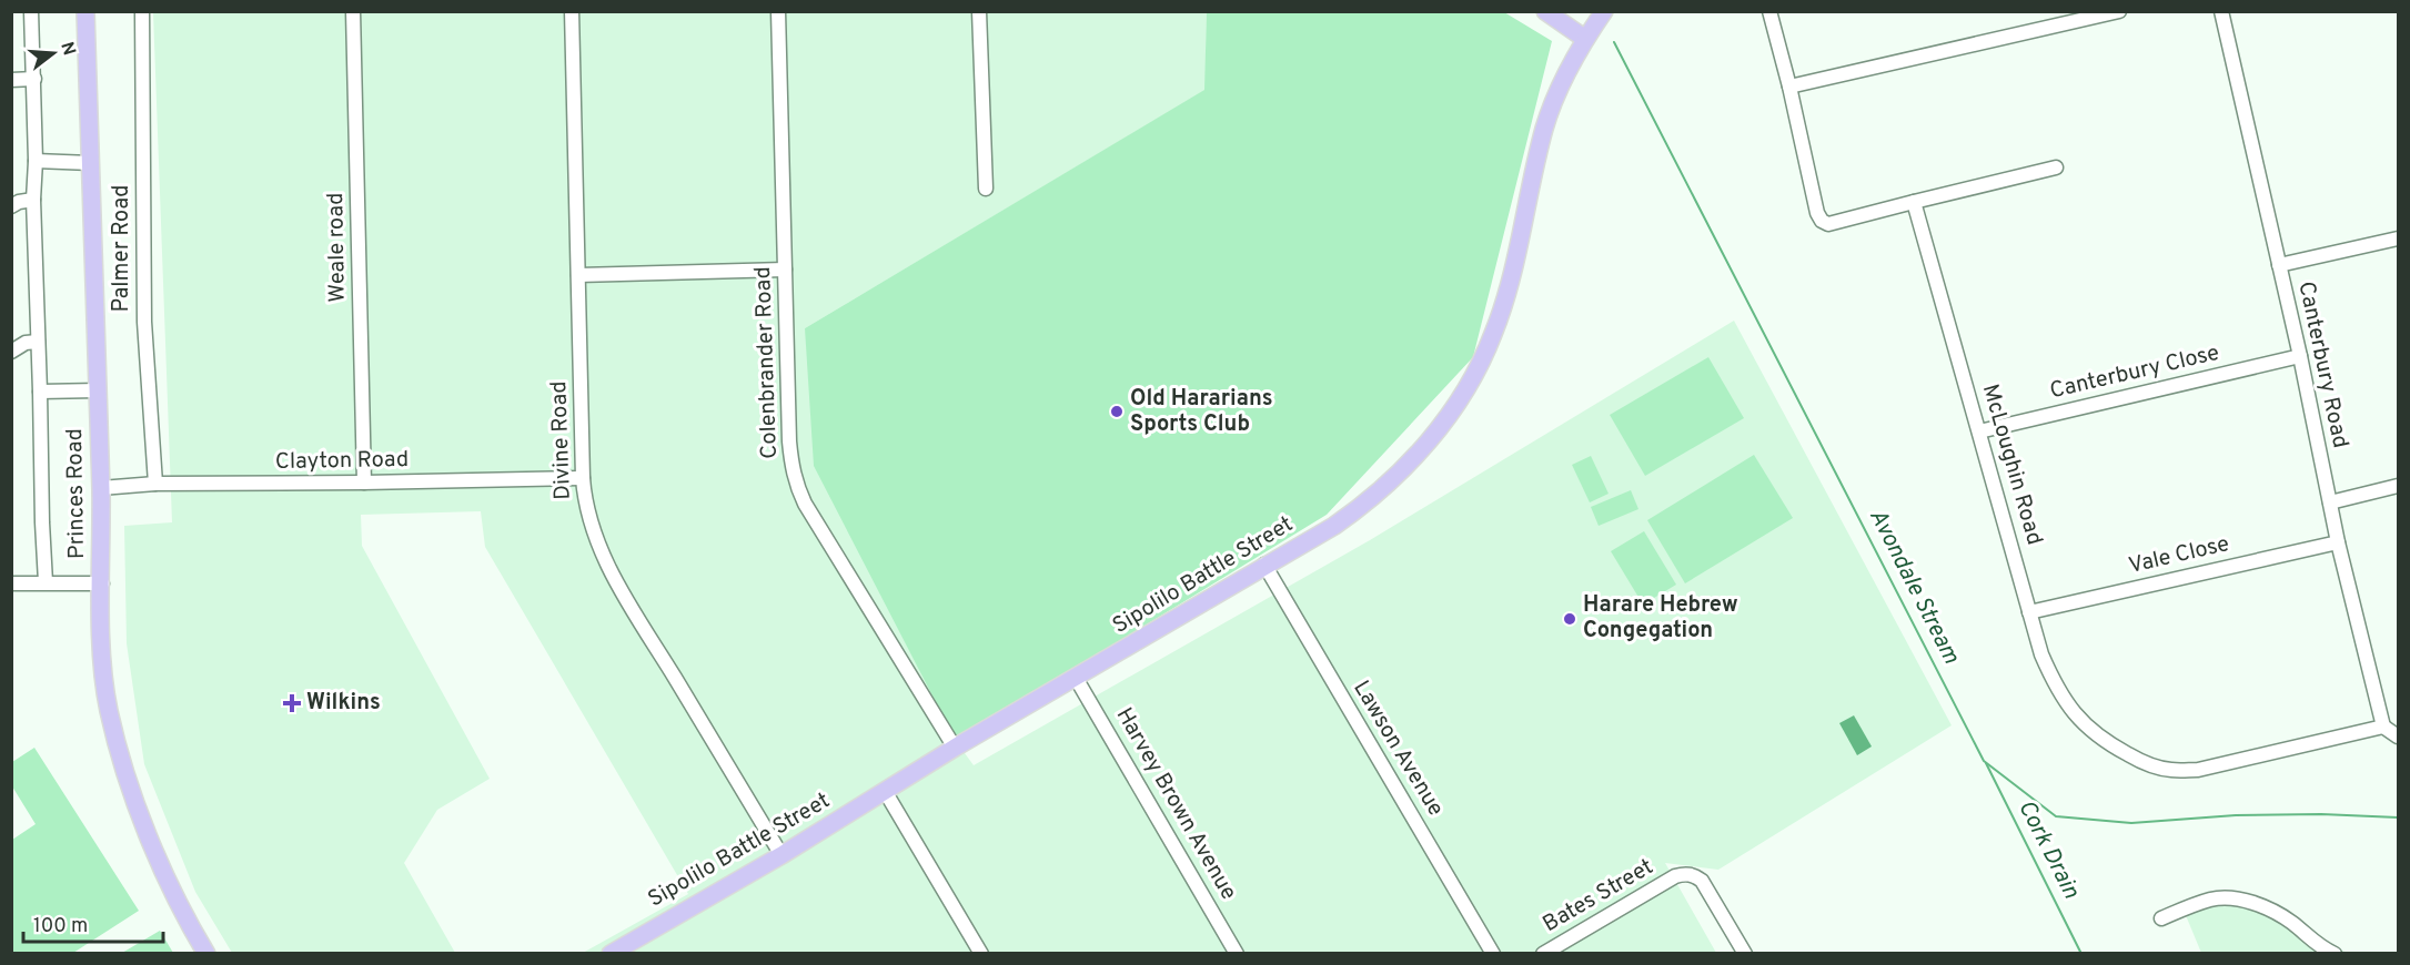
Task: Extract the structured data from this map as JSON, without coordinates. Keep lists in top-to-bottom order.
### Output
{
  "streets": {
    "main road": ["Princes Road", "Sipolilo Battle Street"],
    "street": [
      "Weale road",
      "Palmer Road",
      "Colenbrander Road",
      "Canterbury Road",
      "Canterbury Close",
      "Divine Road",
      "Clayton Road",
      "McLoughin Road",
      "Vale Close",
      "Lawson Avenue",
      "Harvey Brown Avenue",
      "Bates Street"
    ]
  },
  "crossings": [
    ["Weale road", "Clayton Road"],
    ["Palmer Road", "Clayton Road"],
    ["Colenbrander Road", "Sipolilo Battle Street"],
    ["Canterbury Road", "Canterbury Close"],
    ["Canterbury Road", "McLoughin Road"],
    ["Canterbury Road", "Vale Close"],
    ["Canterbury Close", "McLoughin Road"],
    ["Divine Road", "Clayton Road"],
    ["Divine Road", "Sipolilo Battle Street"],
    ["Clayton Road", "Princes Road"],
    ["McLoughin Road", "Vale Close"],
    ["Sipolilo Battle Street", "Lawson Avenue"],
    ["Sipolilo Battle Street", "Harvey Brown Avenue"]
  ],
  "water": ["Avondale Stream", "Cork Drain"],
  "places": {
    "other": ["Old Hararians Sports Club", "Harare Hebrew Congegation"],
    "health": ["Wilkins"]
  },
  "scale_bar": "100 m",
  "north": "right"
}
